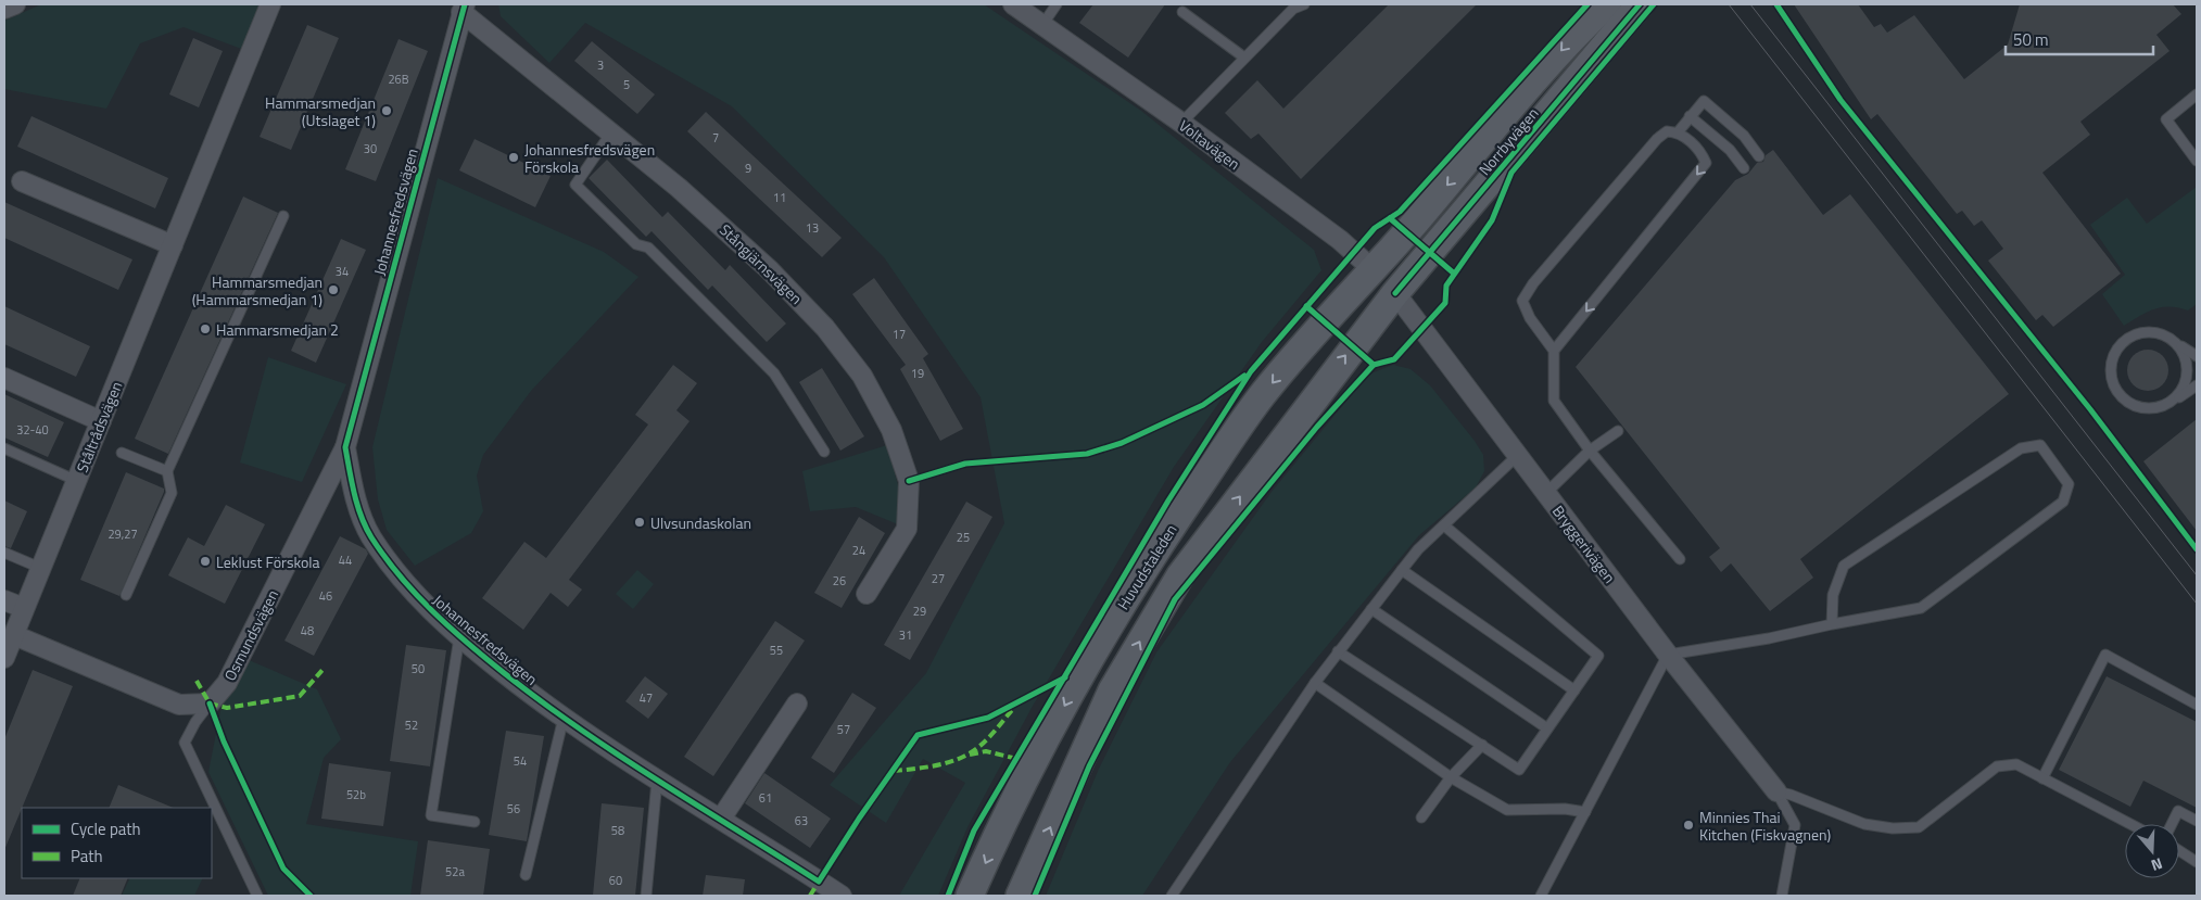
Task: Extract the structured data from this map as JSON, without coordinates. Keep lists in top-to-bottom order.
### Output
{
  "streets": {
    "main road": ["Norrbyvägen", "Huvudstaleden"],
    "street": [
      "Voltavägen",
      "Johannesfredsvägen",
      "Stångjärnsvägen",
      "Ståltrådsvägen",
      "Bryggerivägen",
      "Osmundsvägen"
    ]
  },
  "crossings": [
    ["Norrbyvägen", "Voltavägen"],
    ["Norrbyvägen", "Bryggerivägen"],
    ["Norrbyvägen", "Huvudstaleden"],
    ["Voltavägen", "Huvudstaleden"],
    ["Johannesfredsvägen", "Stångjärnsvägen"],
    ["Johannesfredsvägen", "Osmundsvägen"]
  ],
  "places": [
    "Hammarsmedjan (Utslaget 1)",
    "Johannesfredsvägen Förskola",
    "Hammarsmedjan (Hammarsmedjan 1)",
    "Hammarsmedjan 2",
    "Ulvsundaskolan",
    "Leklust Förskola",
    "Minnies Thai Kitchen (Fiskvagnen)"
  ],
  "house_numbers": [
    "3",
    "26B",
    "5",
    "7",
    "30",
    "9",
    "11",
    "13",
    "34",
    "17",
    "19",
    "32-40",
    "29,27",
    "25",
    "24",
    "44",
    "27",
    "26",
    "46",
    "29",
    "48",
    "31",
    "55",
    "50",
    "47",
    "52",
    "57",
    "54",
    "52b",
    "61",
    "56",
    "63",
    "58",
    "52a",
    "60"
  ],
  "legend": ["Cycle path", "Path"],
  "scale_bar": "50 m",
  "north": "bottom"
}
